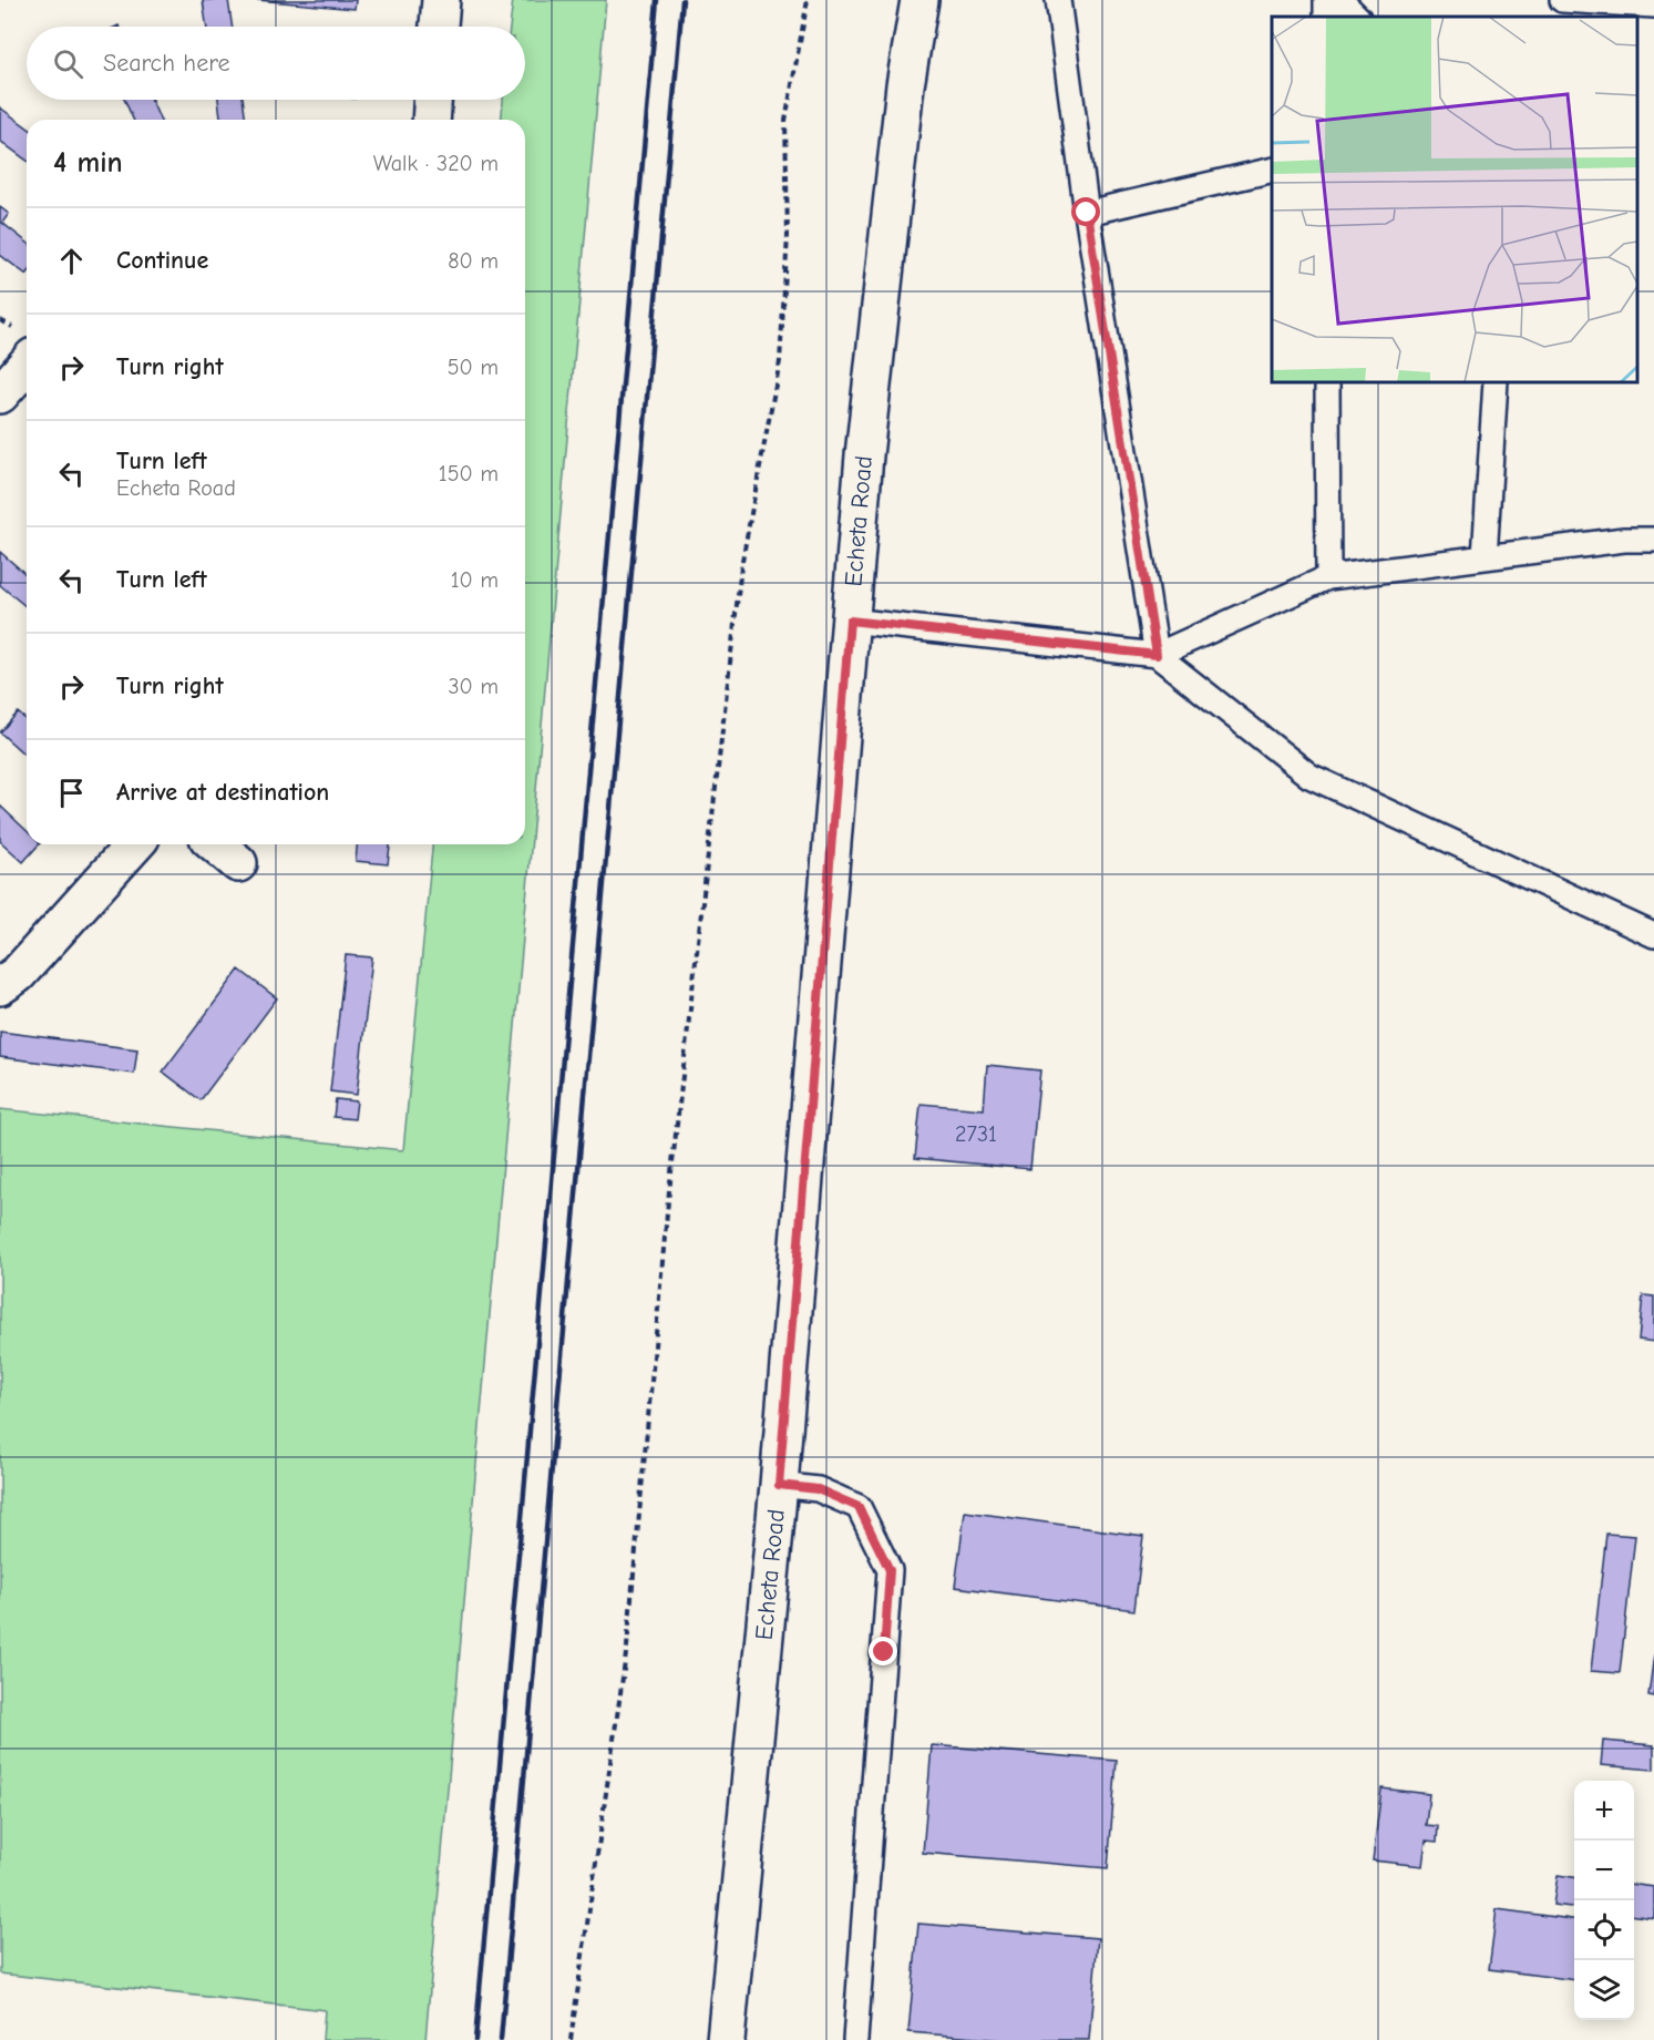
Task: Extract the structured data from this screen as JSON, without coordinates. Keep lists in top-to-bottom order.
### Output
{
  "streets": {
    "street": ["Echeta Road"]
  },
  "house_numbers": ["2731"],
  "page": {
    "search": "Search here",
    "heading": ["4 min", "Walk · 320 m"],
    "list": [
      ["Continue", "80 m"],
      ["Turn right", "50 m"],
      ["Turn left", "Echeta Road", "150 m"],
      ["Turn left", "10 m"],
      ["Turn right", "30 m"],
      "Arrive at destination"
    ],
    "map_buttons": ["+", "−"]
  }
}
